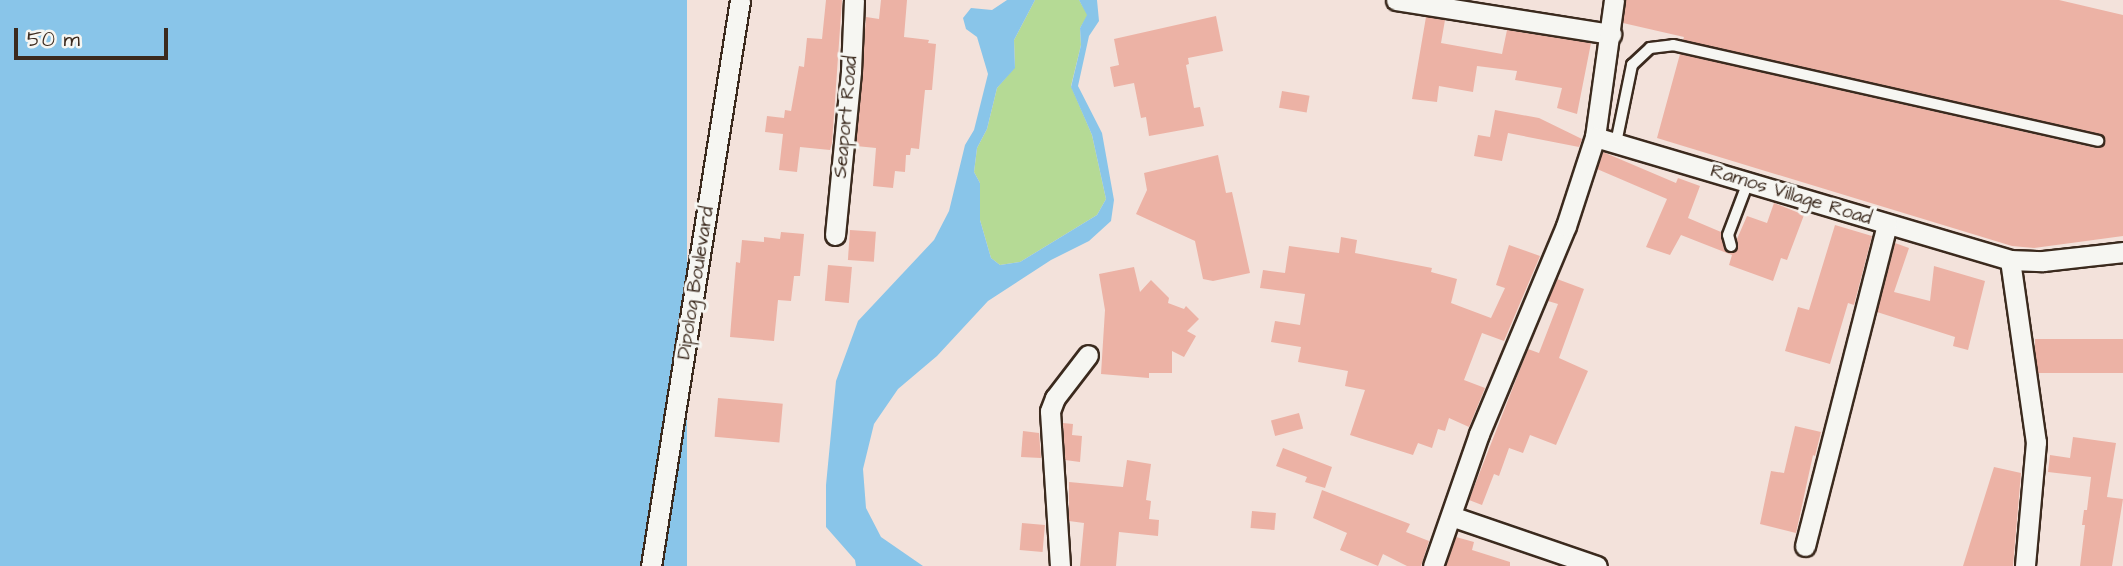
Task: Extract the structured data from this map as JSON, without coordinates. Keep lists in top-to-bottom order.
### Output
{
  "streets": {
    "street": ["Seaport Road", "Ramos Village Road", "Dipolog Boulevard"]
  },
  "scale_bar": "50 m"
}
